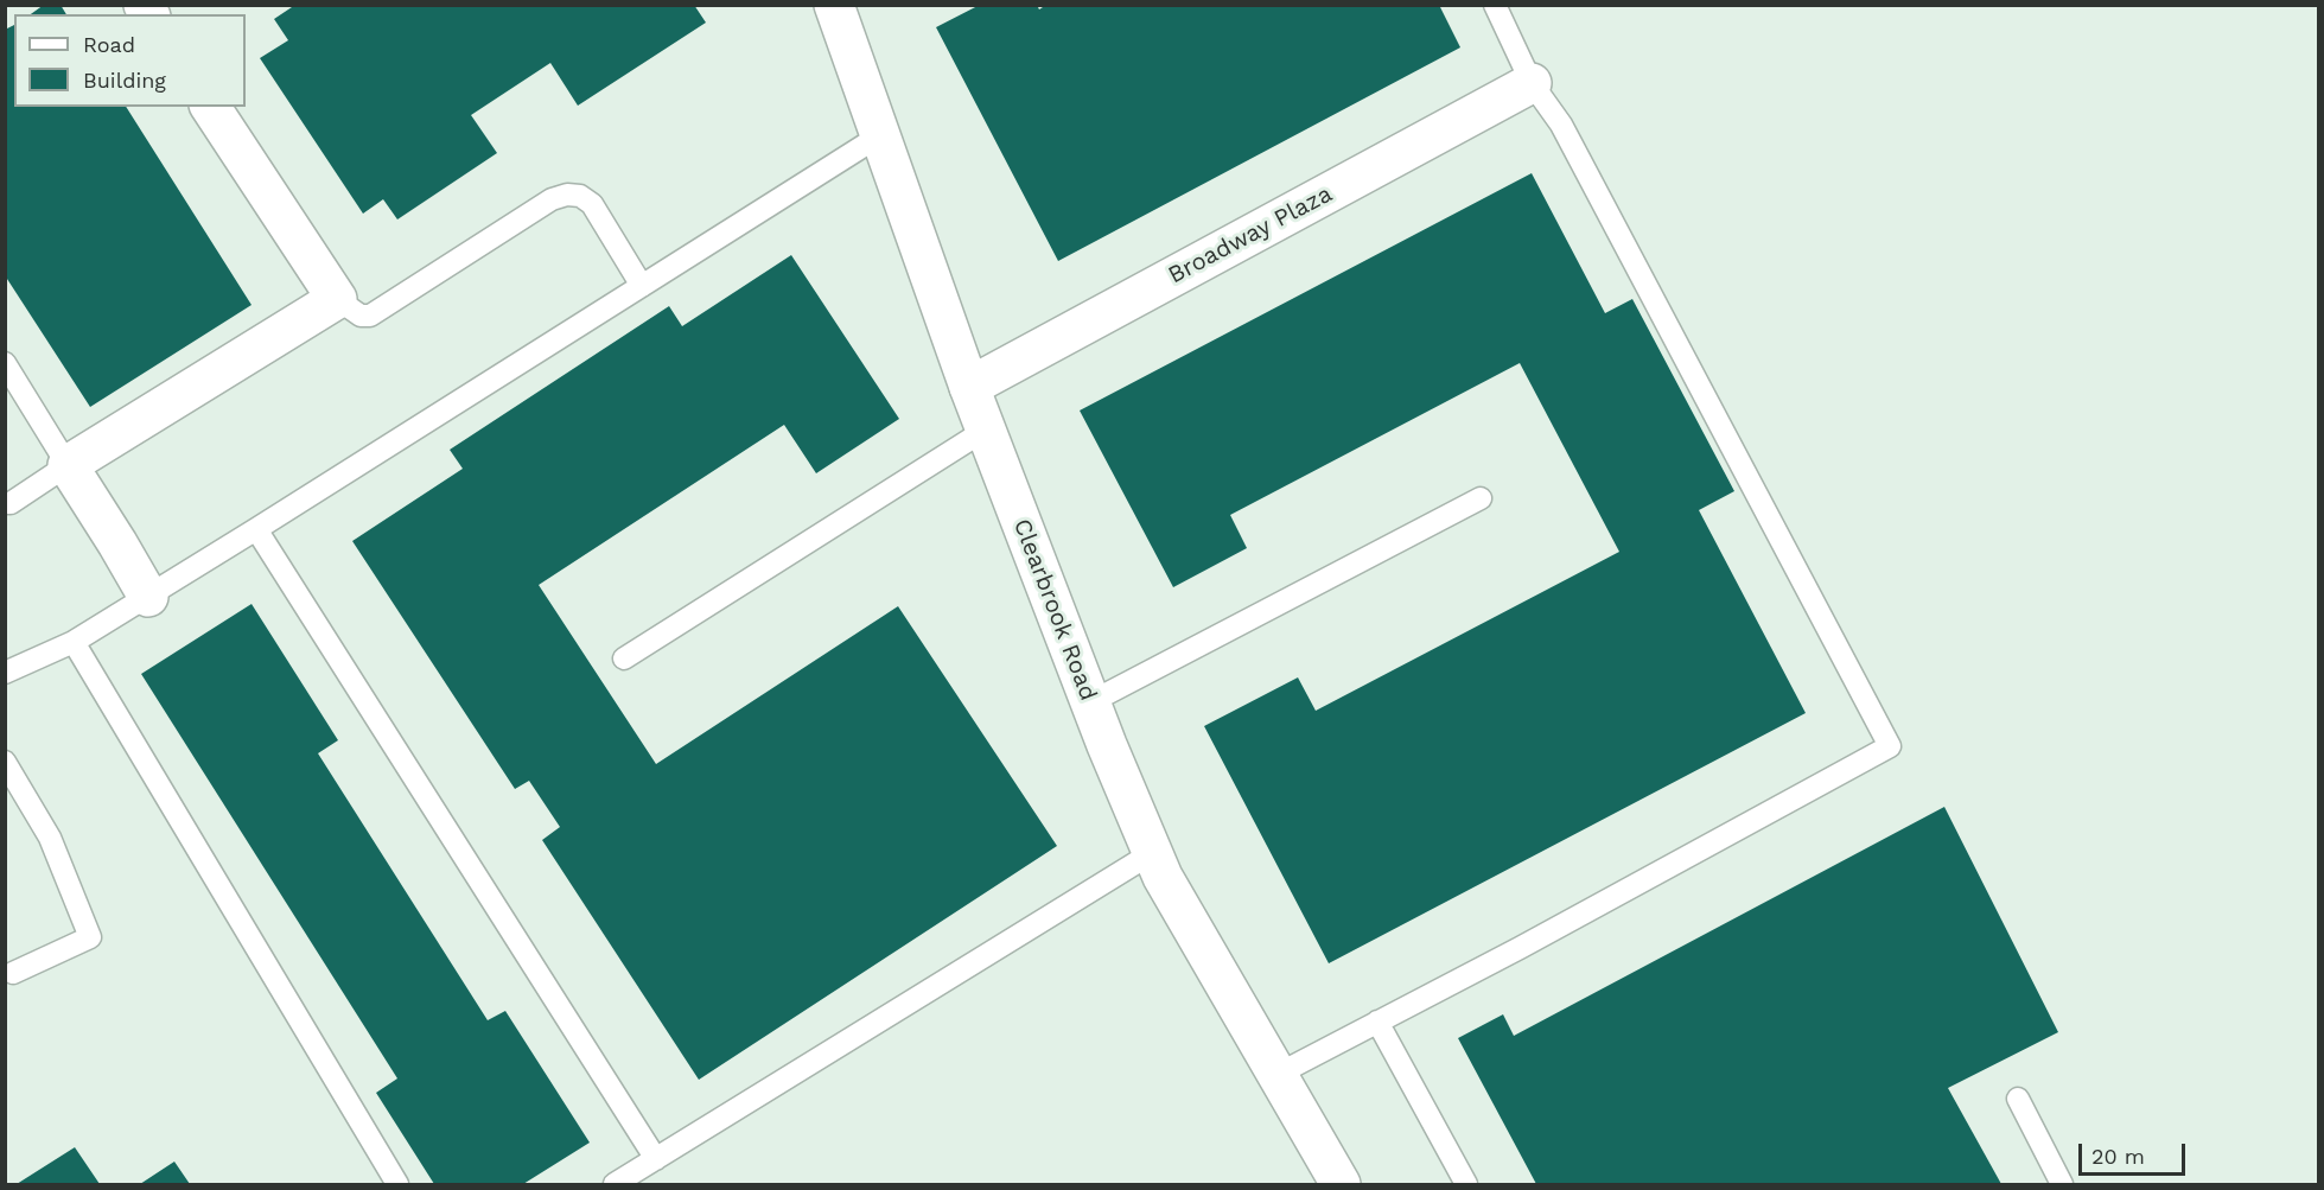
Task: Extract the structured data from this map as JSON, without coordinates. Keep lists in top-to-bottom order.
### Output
{
  "streets": {
    "street": ["Broadway Plaza", "Clearbrook Road"]
  },
  "crossings": [
    ["Broadway Plaza", "Clearbrook Road"]
  ],
  "legend": ["Road", "Building"],
  "scale_bar": "20 m"
}
